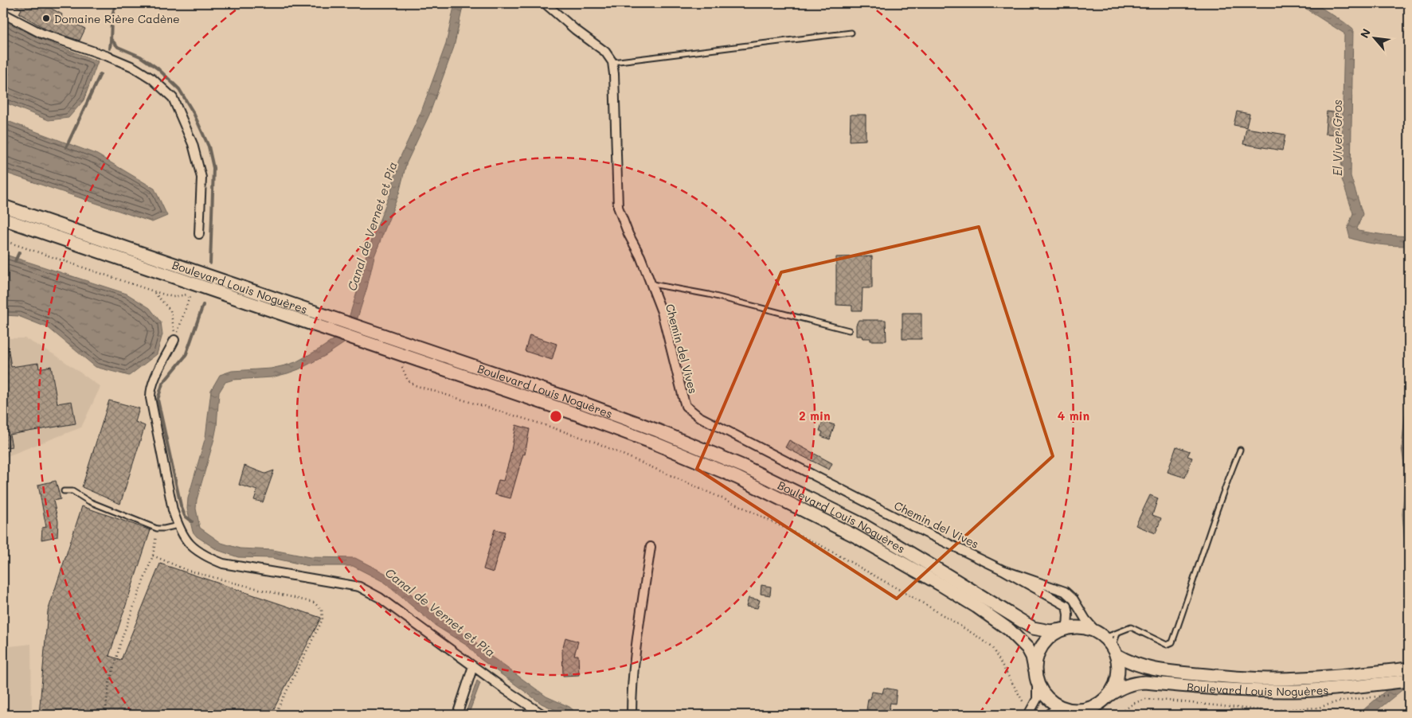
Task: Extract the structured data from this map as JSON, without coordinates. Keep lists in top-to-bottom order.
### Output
{
  "streets": {
    "main road": ["Boulevard Louis Noguères"],
    "street": ["Chemin del Vives"]
  },
  "crossings": [
    ["Boulevard Louis Noguères", "Chemin del Vives"]
  ],
  "water": ["El Viver Gros", "Canal de Vernet et Pia"],
  "places": ["Domaine Rière Cadène"],
  "north": "top left",
  "rings": ["2 min", "4 min"]
}
